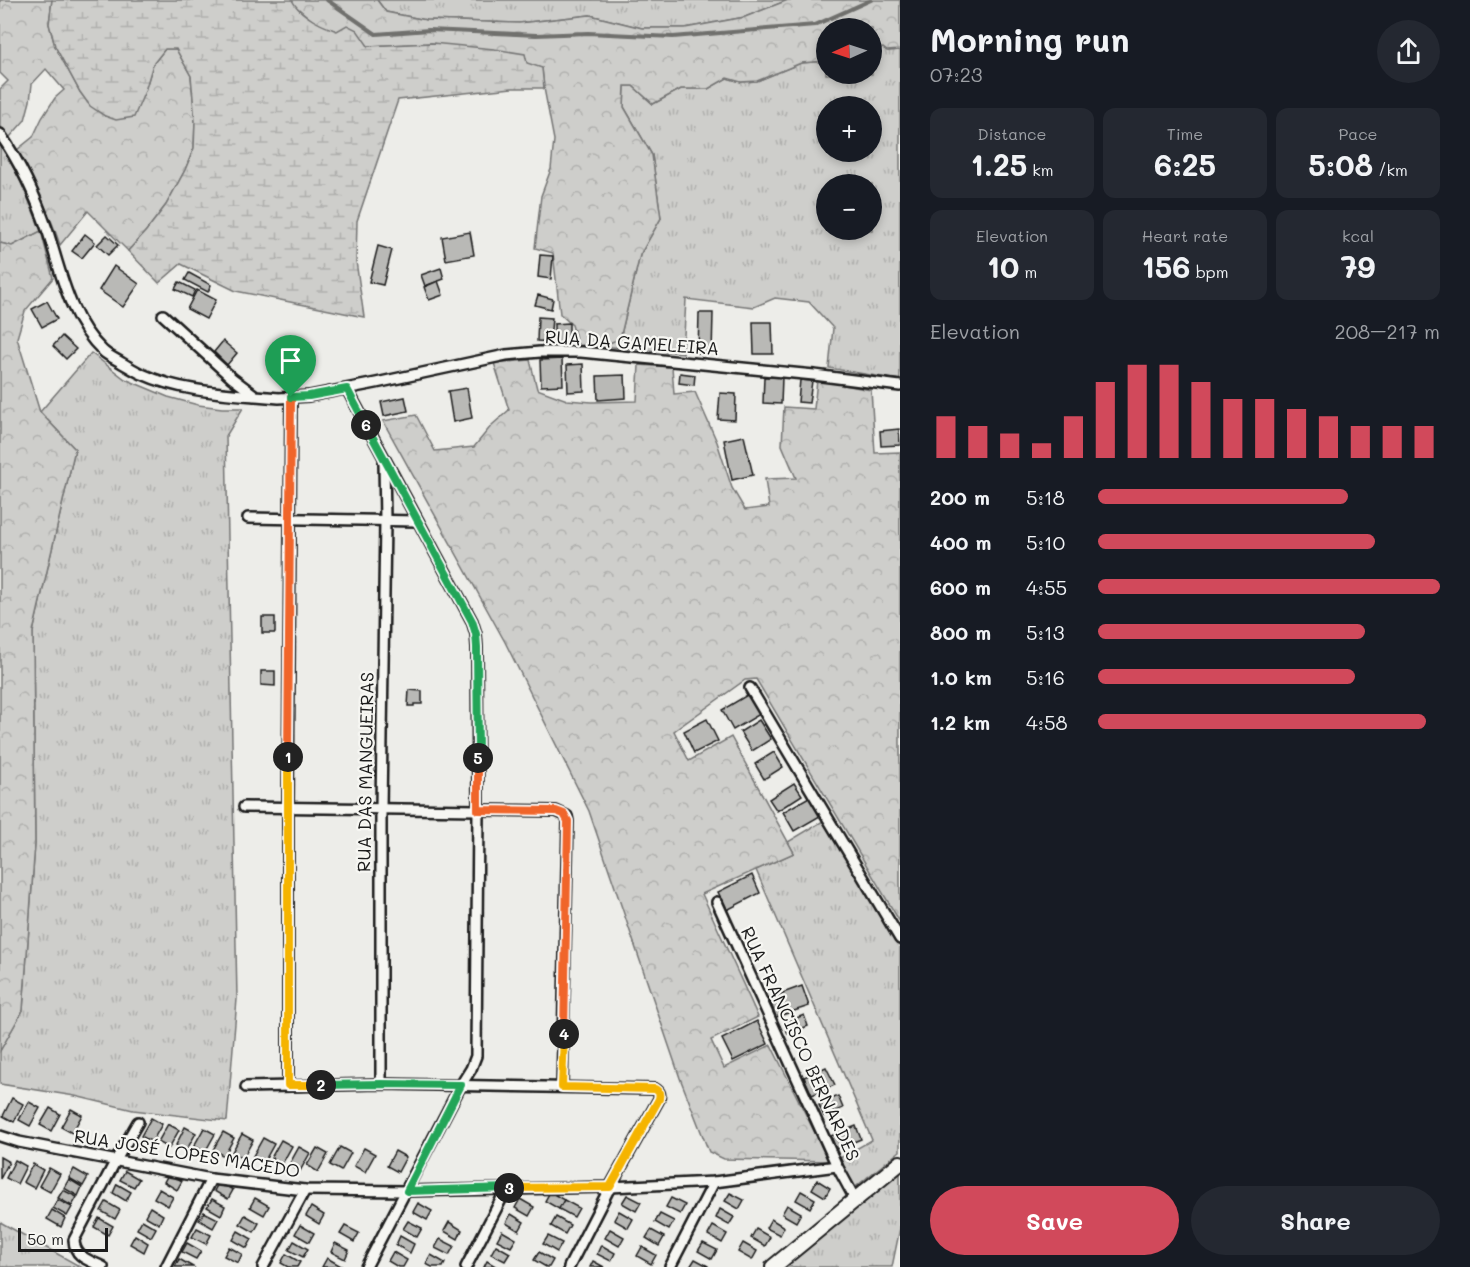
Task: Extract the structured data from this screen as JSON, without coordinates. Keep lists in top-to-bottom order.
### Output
{
  "streets": {
    "street": [
      "RUA DA GAMELEIRA",
      "RUA DAS MANGUEIRAS",
      "RUA FRANCISCO BERNARDES",
      "RUA JOSÉ LOPES MACEDO"
    ]
  },
  "crossings": [
    ["RUA FRANCISCO BERNARDES", "RUA JOSÉ LOPES MACEDO"]
  ],
  "scale_bar": "50 m",
  "north": "left",
  "page": {
    "heading": ["Morning run", "07:23"],
    "map_buttons": ["+", "−"],
    "stats": [
      ["Distance", "1.25 km"],
      ["Time", "6:25"],
      ["Pace", "5:08 /km"],
      ["Elevation", "10 m"],
      ["Heart rate", "156 bpm"],
      ["kcal", "79"]
    ],
    "chart": ["Elevation", "208–217 m"],
    "pins": [
      "6",
      "1",
      "5",
      "4",
      "2",
      "3"
    ],
    "list": [
      {
        "name": "200 m",
        "note": "5:18"
      },
      {
        "name": "400 m",
        "note": "5:10"
      },
      {
        "name": "600 m",
        "note": "4:55"
      },
      {
        "name": "800 m",
        "note": "5:13"
      },
      {
        "name": "1.0 km",
        "note": "5:16"
      },
      {
        "name": "1.2 km",
        "note": "4:58"
      }
    ],
    "buttons": ["Save", "Share"],
    "scale": "50 m"
  }
}
